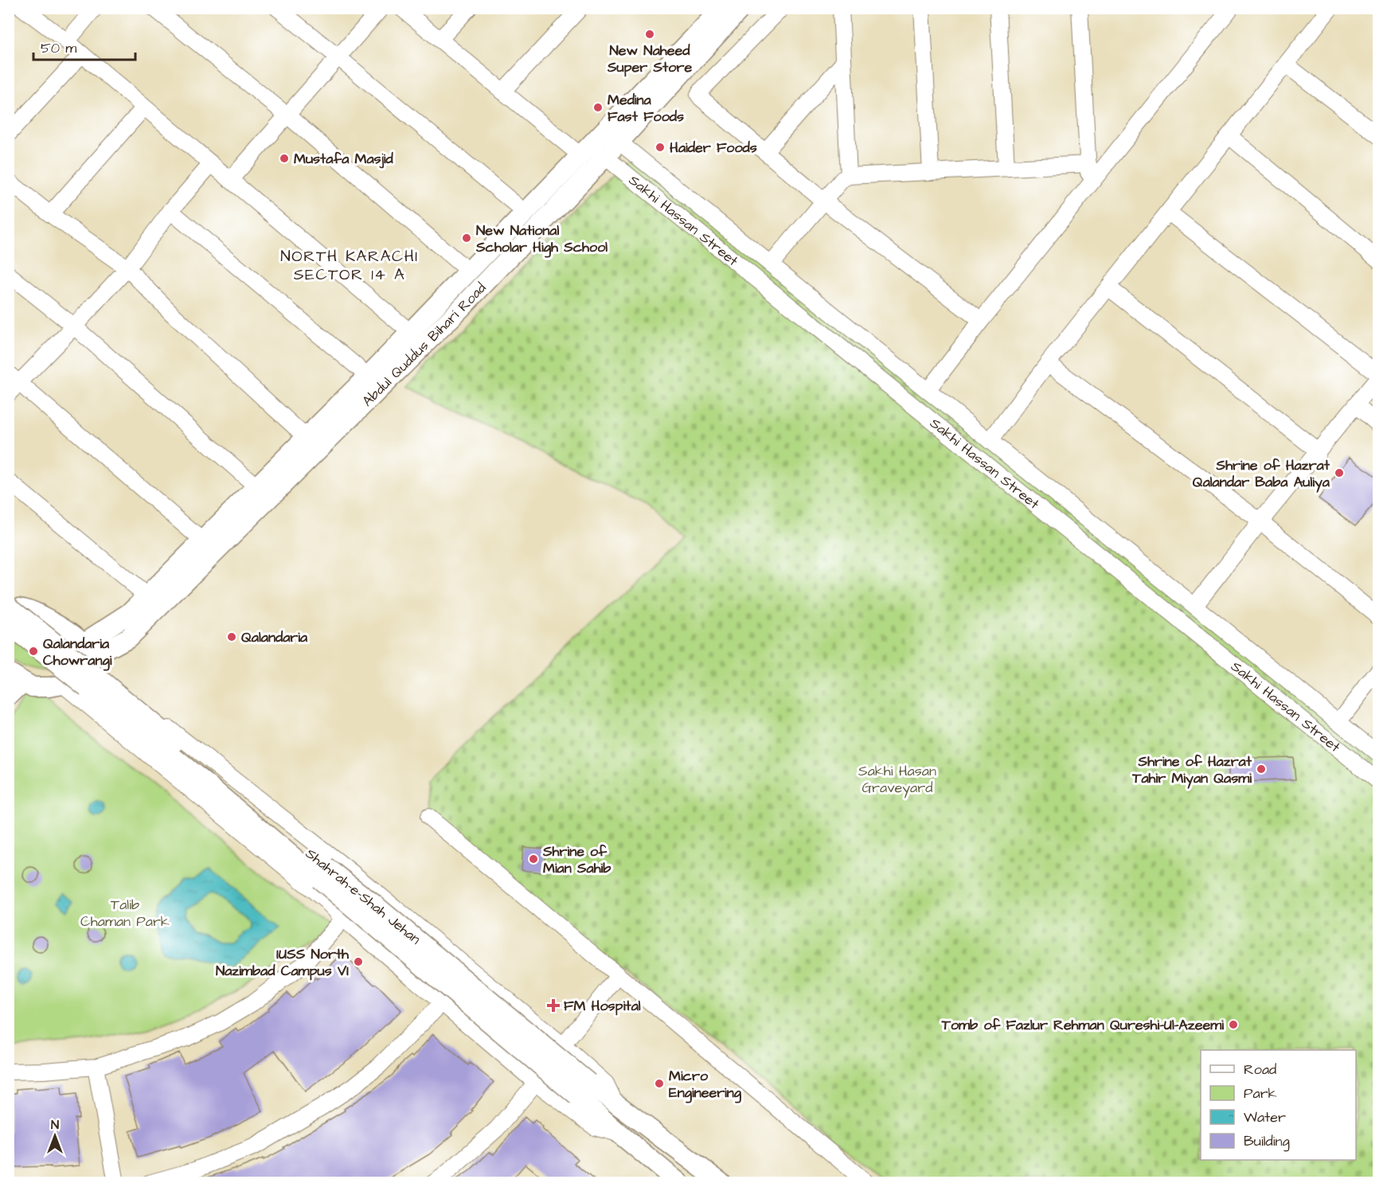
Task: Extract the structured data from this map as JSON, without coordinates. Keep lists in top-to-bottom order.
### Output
{
  "streets": {
    "main road": ["Abdul Quddus Bihari Road", "Shahrah-e-Shah Jehan"],
    "street": ["Sakhi Hassan Street"]
  },
  "crossings": [
    ["Sakhi Hassan Street", "Abdul Quddus Bihari Road"]
  ],
  "districts": ["NORTH KARACHI SECTOR 14 A"],
  "parks": ["Sakhi Hasan Graveyard", "Talib Chaman Park"],
  "places": {
    "other": [
      "New Naheed Super Store",
      "Medina Fast Foods",
      "Haider Foods",
      "Mustafa Masjid",
      "New National Scholar High School",
      "Shrine of Hazrat Qalandar Baba Auliya",
      "Qalandaria",
      "Qalandaria Chowrangi",
      "Shrine of Hazrat Tahir Miyan Qasmi",
      "Shrine of Mian Sahib",
      "IUSS North Nazimbad Campus VI",
      "Tomb of Fazlur Rehman Qureshi-Ul-Azeemi",
      "Micro Engineering"
    ],
    "health": ["FM Hospital"]
  },
  "legend": [
    "Road",
    "Park",
    "Water",
    "Building"
  ],
  "scale_bar": "50 m",
  "north": "top"
}
